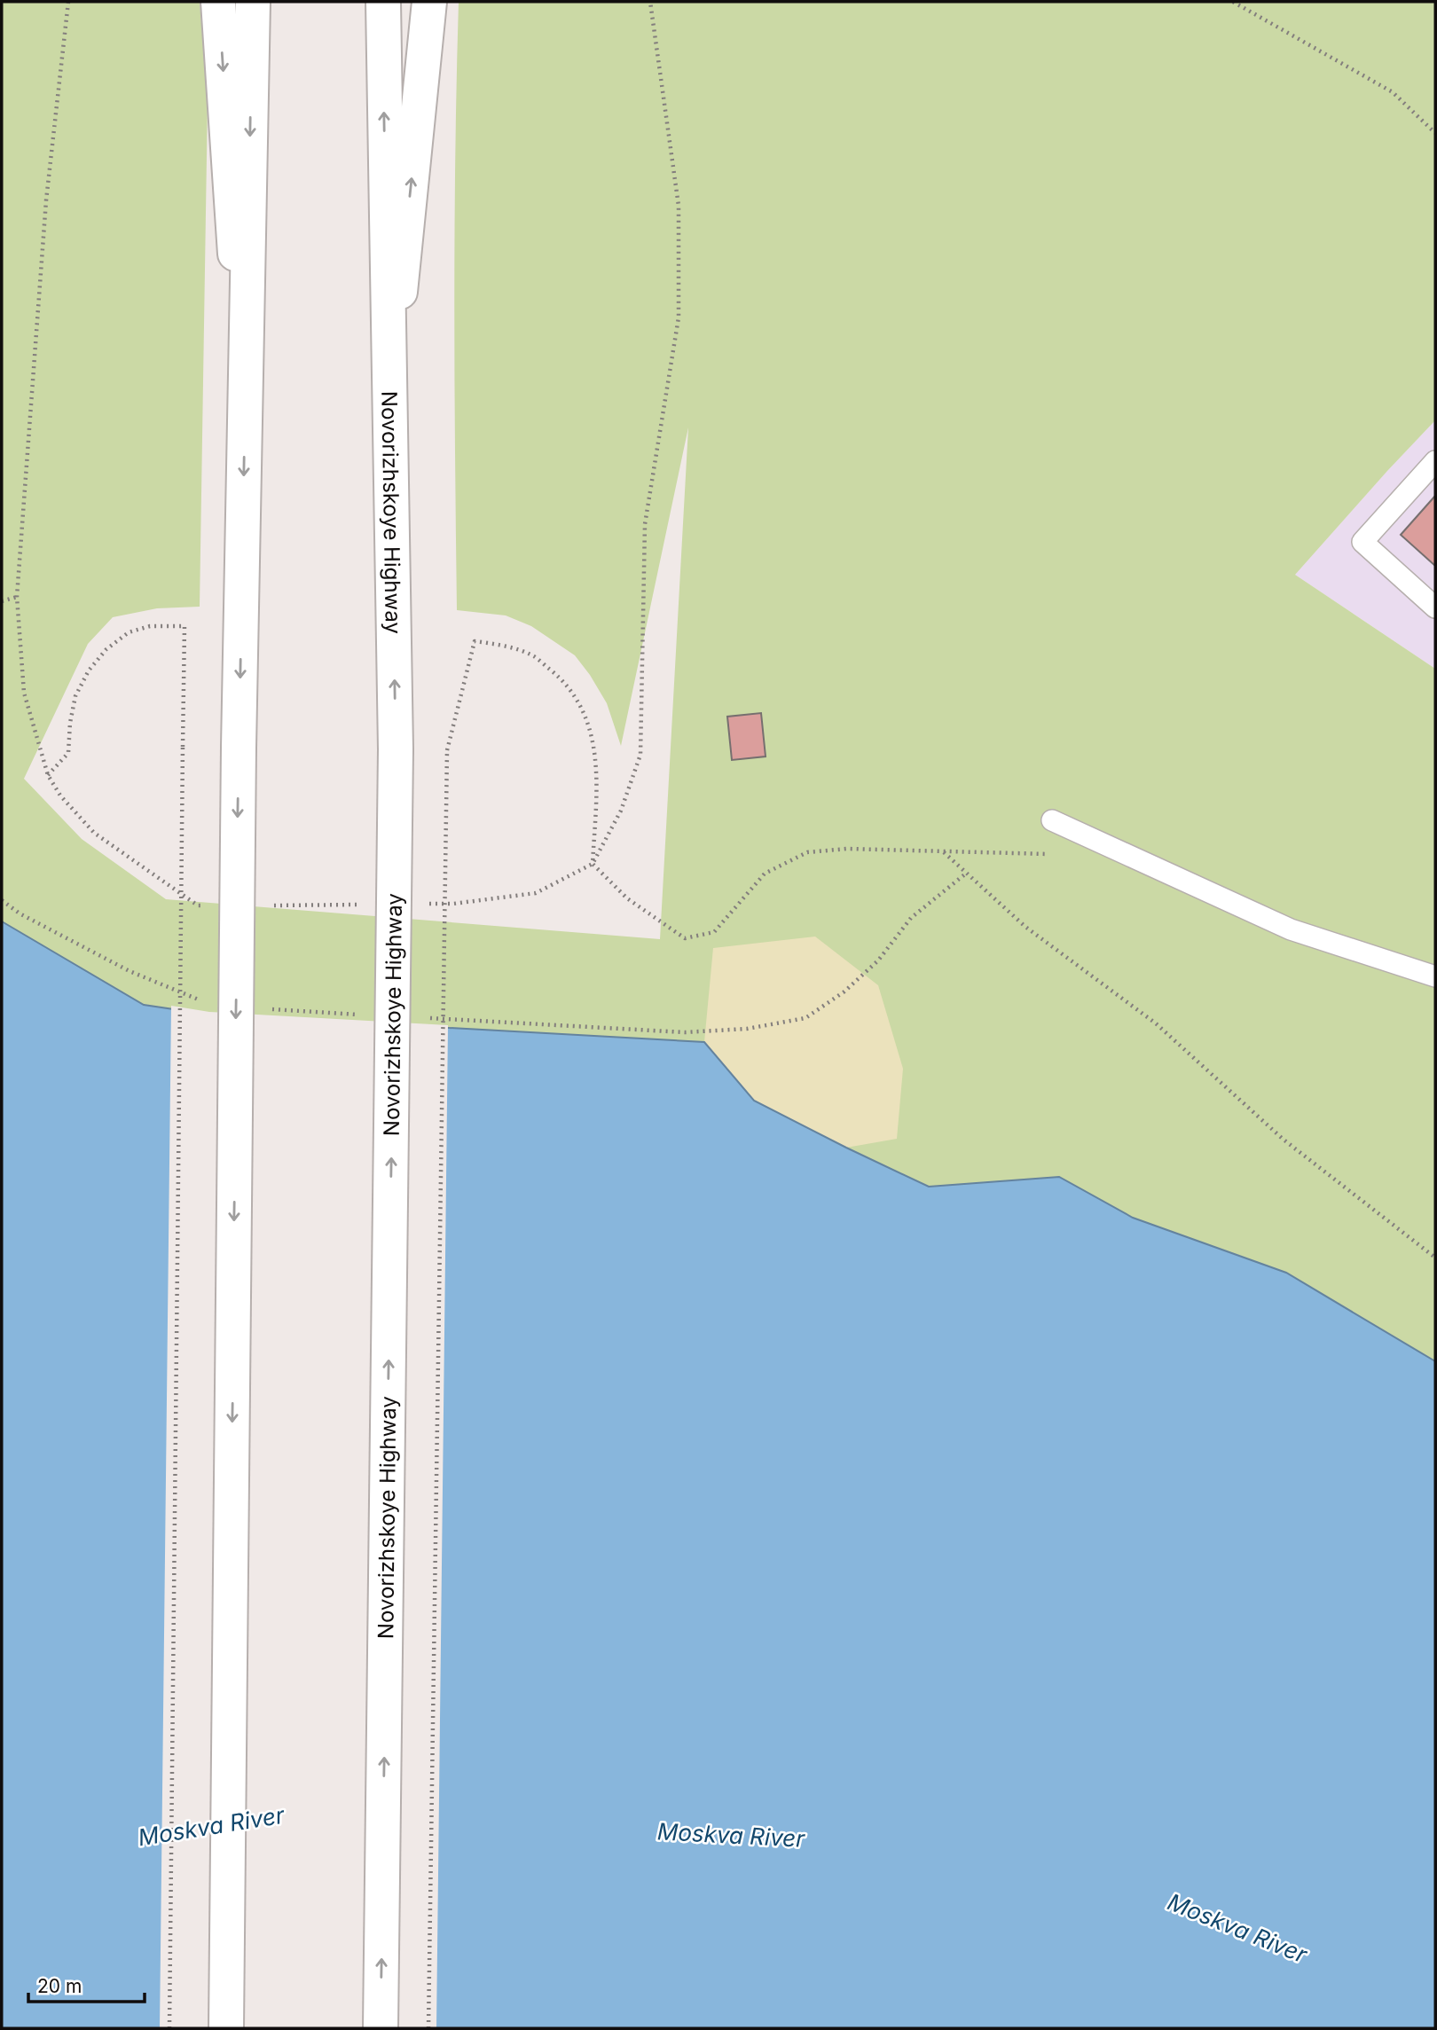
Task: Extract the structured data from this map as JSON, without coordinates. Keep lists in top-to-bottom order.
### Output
{
  "streets": {
    "main road": ["Novorizhskoye Highway"]
  },
  "water": ["Moskva River"],
  "scale_bar": "20 m"
}
